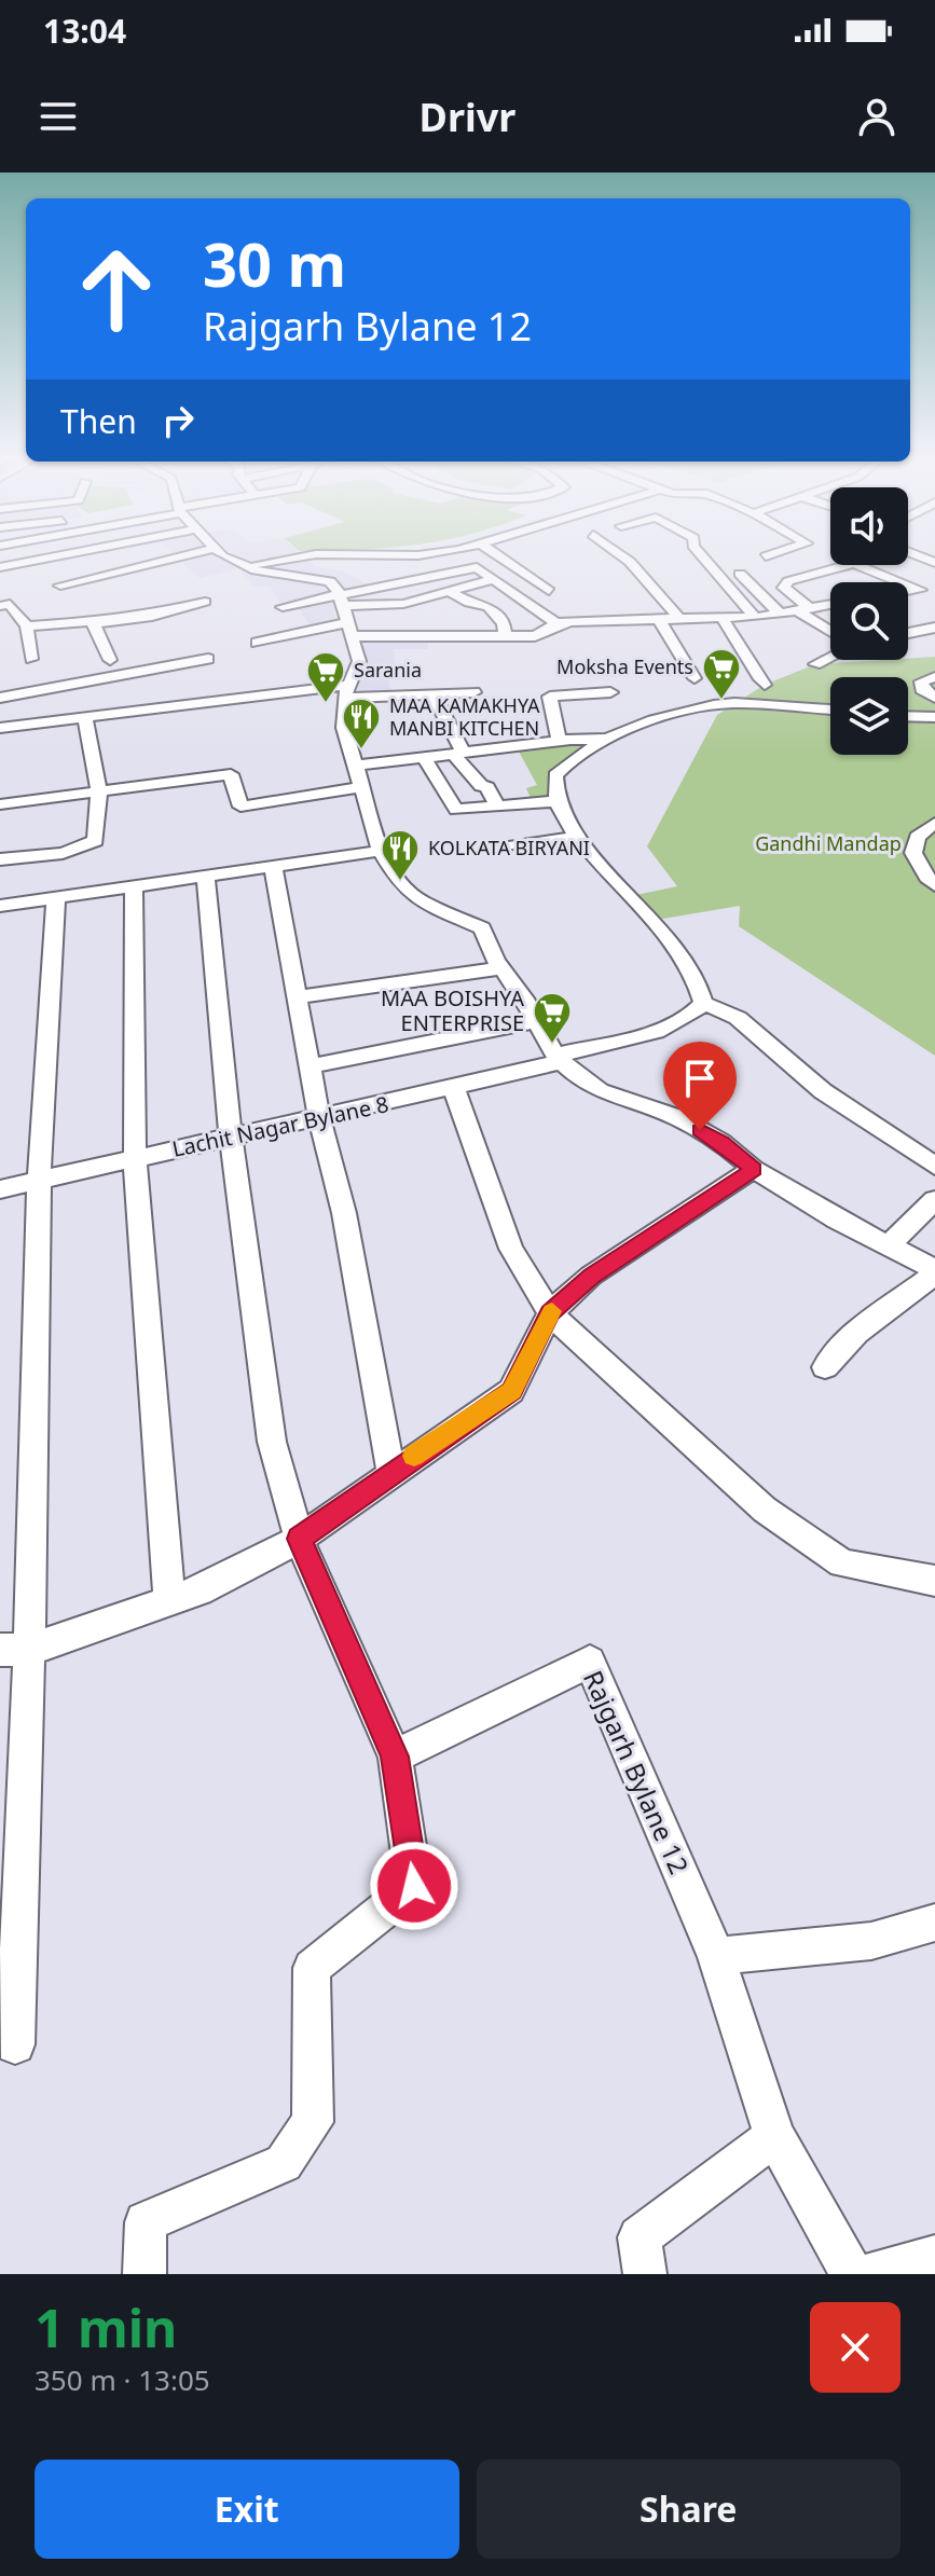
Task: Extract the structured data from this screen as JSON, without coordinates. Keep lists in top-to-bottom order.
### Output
{
  "streets": {
    "street": ["Lachit Nagar Bylane 8", "Rajgarh Bylane 12"]
  },
  "parks": ["Gandhi Mandap"],
  "places": {
    "supermarket": ["Moksha Events", "Sarania", "MAA BOISHYA ENTERPRISE"],
    "restaurant": ["MAA KAMAKHYA MANBI KITCHEN", "KOLKATA BIRYANI"]
  },
  "page": {
    "status": "13:04",
    "header": "Drivr",
    "turn": ["30 m", "Rajgarh Bylane 12"],
    "then": "Then",
    "heading": ["1 min", "350 m · 13:05"],
    "buttons": ["Exit", "Share"]
  }
}
